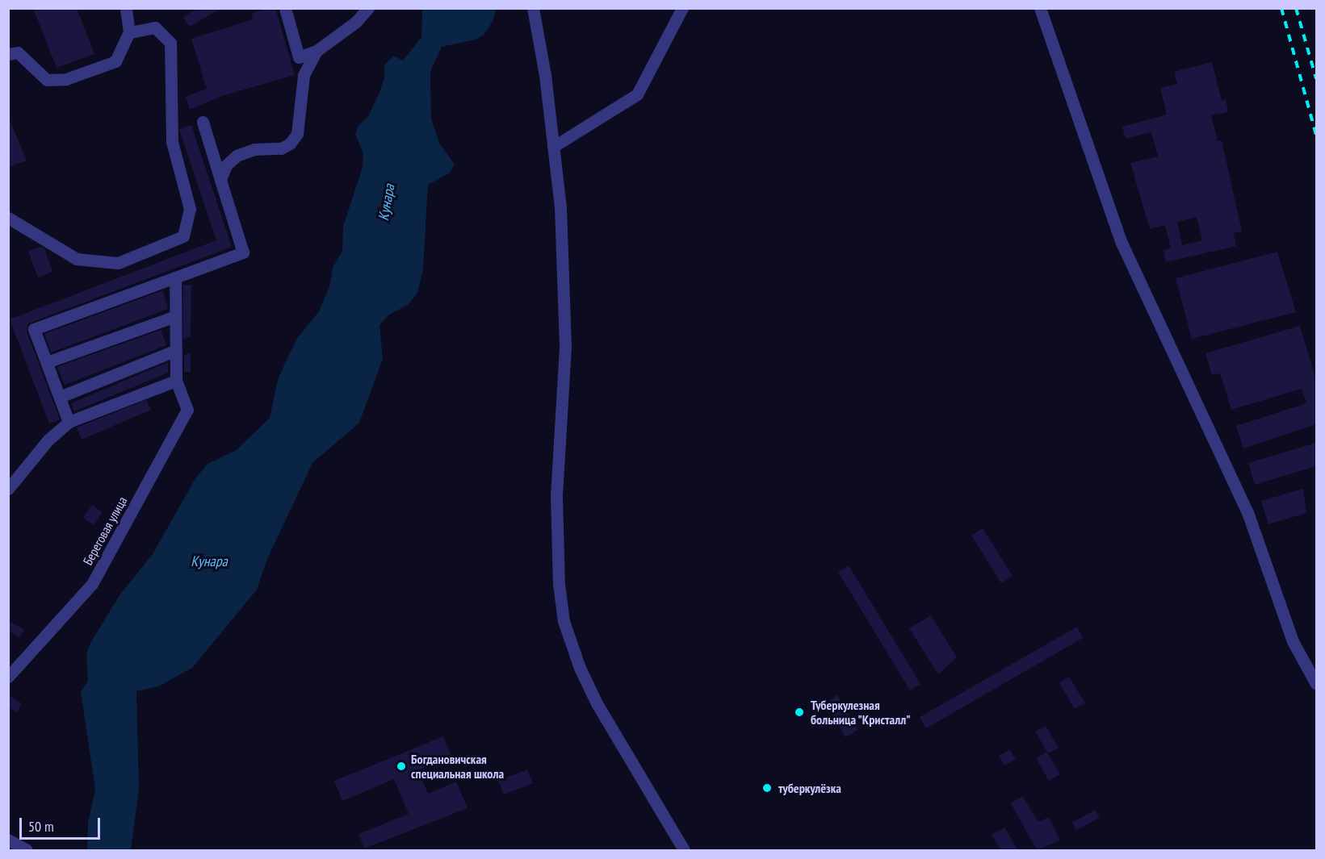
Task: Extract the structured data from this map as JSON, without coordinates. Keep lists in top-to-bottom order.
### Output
{
  "streets": {
    "street": ["Береговая улица"]
  },
  "water": ["Кунара"],
  "places": ["Туберкулезная больница \"Кристалл\"", "Богдановичская специальная школа", "туберкулёзка"],
  "scale_bar": "50 m"
}
